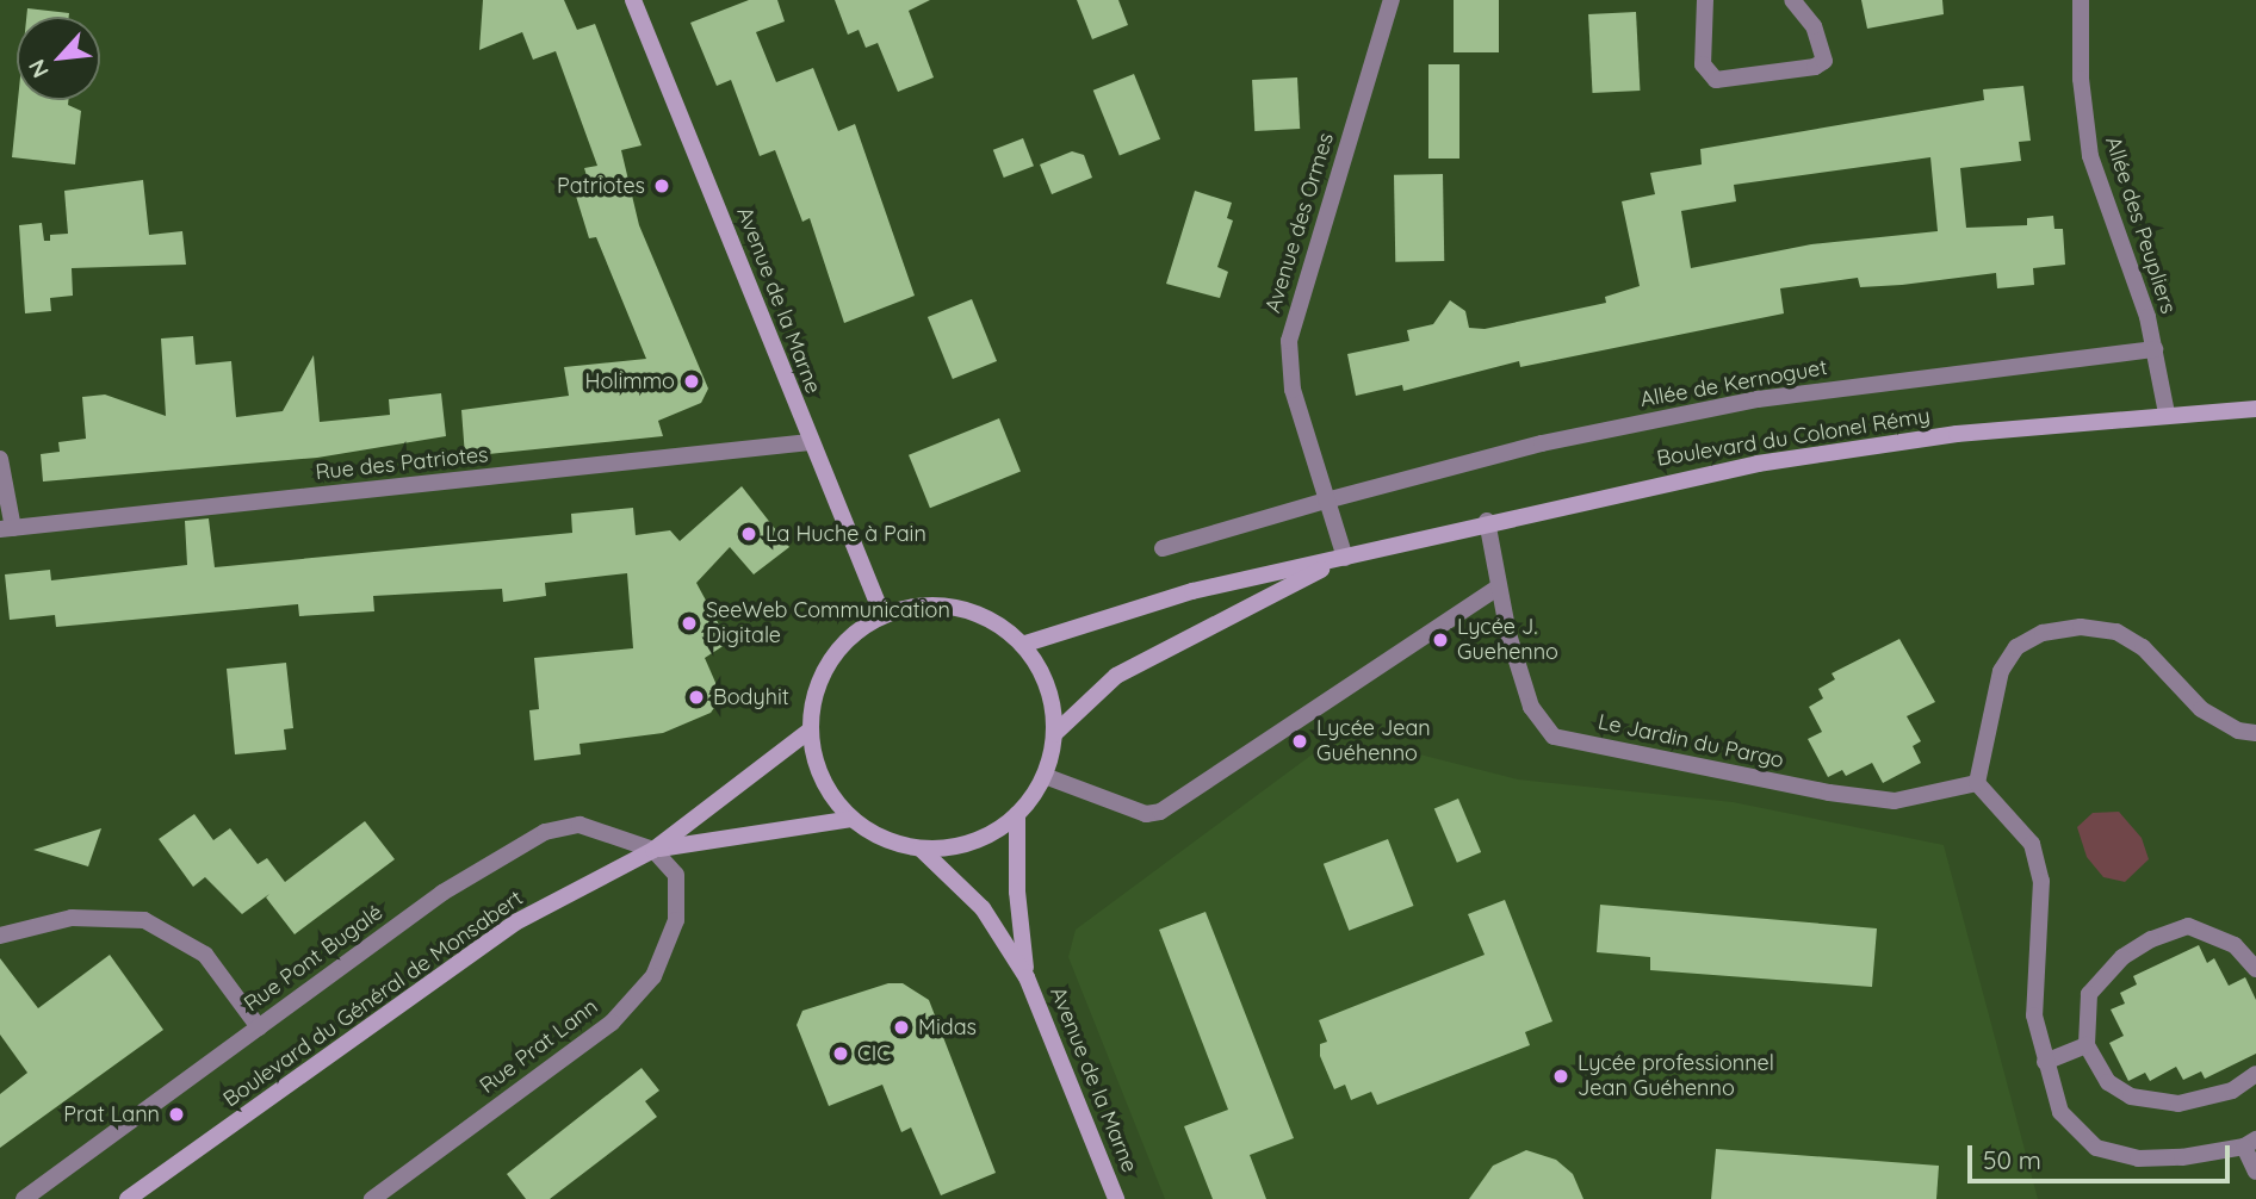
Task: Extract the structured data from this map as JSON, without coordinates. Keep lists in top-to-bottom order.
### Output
{
  "streets": {
    "main road": ["Avenue de la Marne", "Boulevard du Colonel Rémy", "Boulevard du Général de Monsabert"],
    "street": [
      "Avenue des Ormes",
      "Allée des Peupliers",
      "Allée de Kernoguet",
      "Rue des Patriotes",
      "Le Jardin du Pargo",
      "Rue Pont Bugalé",
      "Rue Prat Lann"
    ]
  },
  "crossings": [
    ["Avenue des Ormes", "Allée de Kernoguet"],
    ["Avenue des Ormes", "Boulevard du Colonel Rémy"],
    ["Allée des Peupliers", "Allée de Kernoguet"],
    ["Allée des Peupliers", "Boulevard du Colonel Rémy"],
    ["Avenue de la Marne", "Boulevard du Colonel Rémy"],
    ["Avenue de la Marne", "Rue des Patriotes"],
    ["Avenue de la Marne", "Boulevard du Général de Monsabert"],
    ["Boulevard du Colonel Rémy", "Le Jardin du Pargo"],
    ["Boulevard du Colonel Rémy", "Boulevard du Général de Monsabert"],
    ["Rue Pont Bugalé", "Boulevard du Général de Monsabert"],
    ["Rue Pont Bugalé", "Rue Prat Lann"],
    ["Boulevard du Général de Monsabert", "Rue Prat Lann"]
  ],
  "places": [
    "Patriotes",
    "Holimmo",
    "La Huche à Pain",
    "SeeWeb Communication Digitale",
    "Lycée J. Guehenno",
    "Bodyhit",
    "Lycée Jean Guéhenno",
    "Midas",
    "CIC",
    "Lycée professionnel Jean Guéhenno",
    "Prat Lann"
  ],
  "scale_bar": "50 m",
  "north": "bottom left"
}
